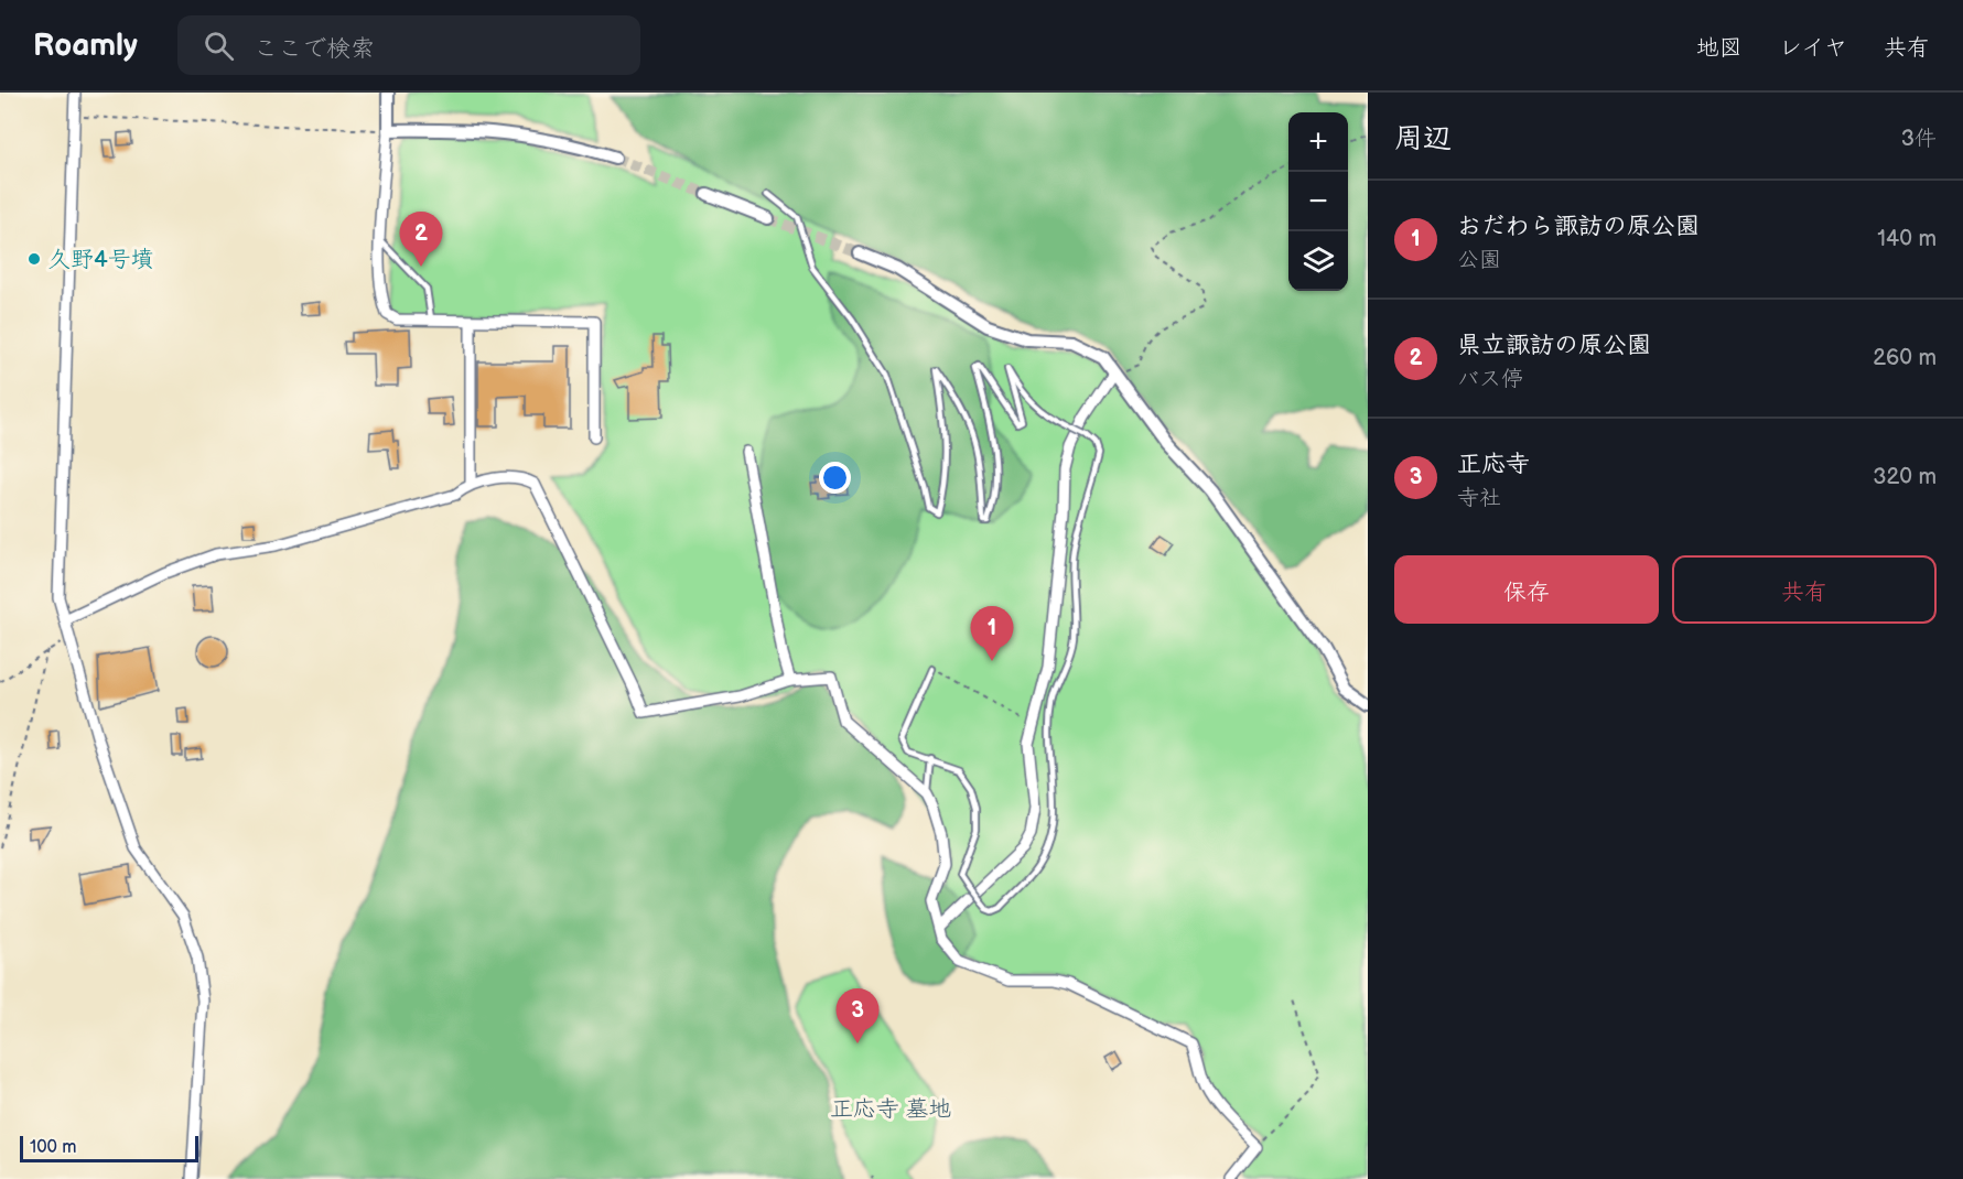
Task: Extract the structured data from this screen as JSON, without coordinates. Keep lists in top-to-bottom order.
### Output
{
  "parks": ["正応寺 墓地"],
  "places": ["久野4号墳"],
  "scale_bar": "100 m",
  "page": {
    "header": "Roamly",
    "search": "ここで検索",
    "nav": ["地図", "レイヤ", "共有"],
    "heading": ["周辺", "3件"],
    "map_buttons": ["+", "−"],
    "list": [
      {
        "mark": "1",
        "name": "おだわら諏訪の原公園",
        "note": "公園",
        "value": "140 m"
      },
      {
        "mark": "2",
        "name": "県立諏訪の原公園",
        "note": "バス停",
        "value": "260 m"
      },
      {
        "mark": "3",
        "name": "正応寺",
        "note": "寺社",
        "value": "320 m"
      }
    ],
    "pins": ["2", "1", "3"],
    "buttons": ["保存", "共有"],
    "scale": "100 m"
  }
}
